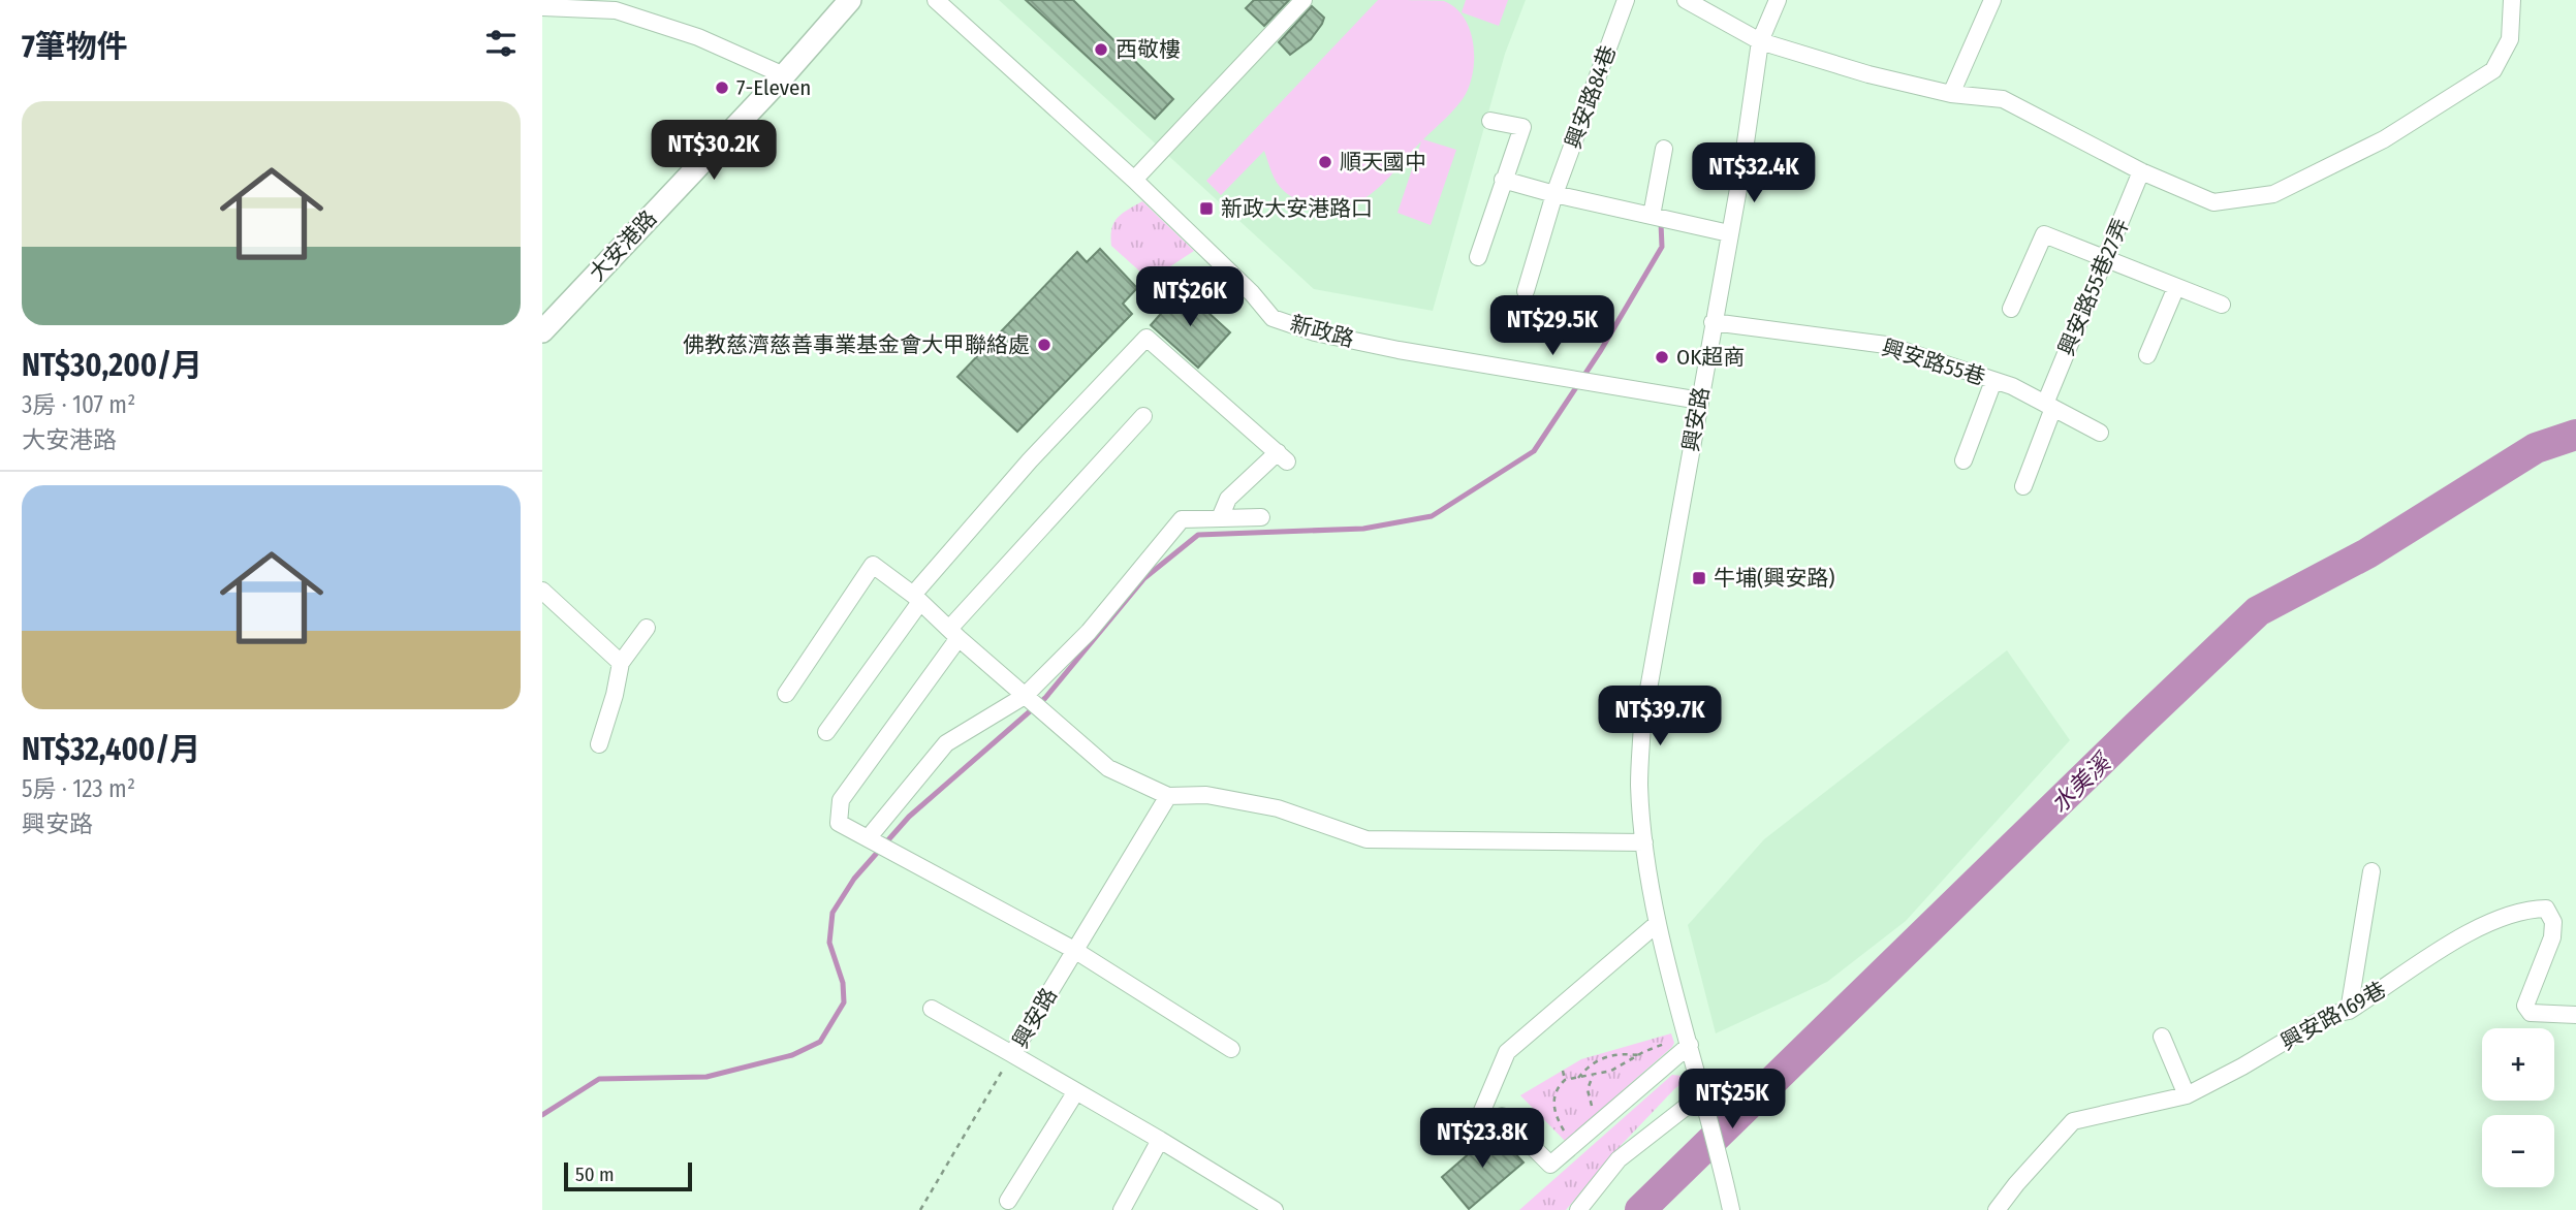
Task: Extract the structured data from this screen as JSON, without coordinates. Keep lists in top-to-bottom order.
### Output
{
  "streets": {
    "main road": ["大安港路"],
    "street": [
      "興安路84巷",
      "興安路55巷27弄",
      "新政路",
      "興安路55巷",
      "興安路",
      "興安路169巷"
    ]
  },
  "crossings": [
    ["興安路55巷27弄", "興安路55巷"],
    ["新政路", "興安路"],
    ["興安路55巷", "興安路"]
  ],
  "water": ["水美溪"],
  "places": {
    "other": [
      "西敬樓",
      "7-Eleven",
      "順天國中",
      "佛教慈濟慈善事業基金會大甲聯絡處",
      "OK超商"
    ],
    "transit": ["新政大安港路口", "牛埔(興安路)"]
  },
  "scale_bar": "50 m",
  "page": {
    "heading": "7筆物件",
    "list": [
      {
        "name": "NT$30,200/月",
        "note": "3房 · 107 m² · 大安港路"
      },
      {
        "name": "NT$32,400/月",
        "note": "5房 · 123 m² · 興安路"
      }
    ],
    "price": [
      "NT$30.2K",
      "NT$32.4K",
      "NT$26K",
      "NT$29.5K",
      "NT$39.7K",
      "NT$25K",
      "NT$23.8K"
    ],
    "map_buttons": ["+", "−"],
    "scale": "50 m"
  }
}
